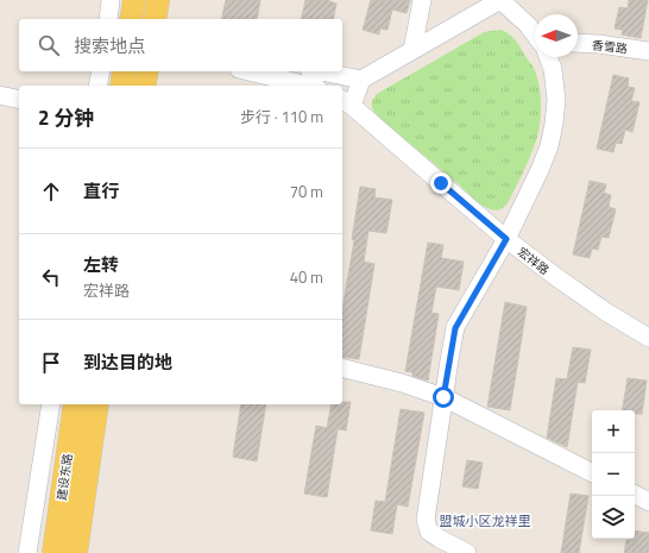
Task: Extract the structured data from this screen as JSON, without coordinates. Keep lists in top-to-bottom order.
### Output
{
  "streets": {
    "main road": ["建设东路"],
    "street": ["香雪路", "宏祥路"]
  },
  "districts": ["盟城小区龙祥里"],
  "north": "left",
  "page": {
    "search": "搜索地点",
    "heading": ["2 分钟", "步行 · 110 m"],
    "list": [
      ["直行", "70 m"],
      ["左转", "宏祥路", "40 m"],
      "到达目的地"
    ],
    "map_buttons": ["+", "−"]
  }
}
